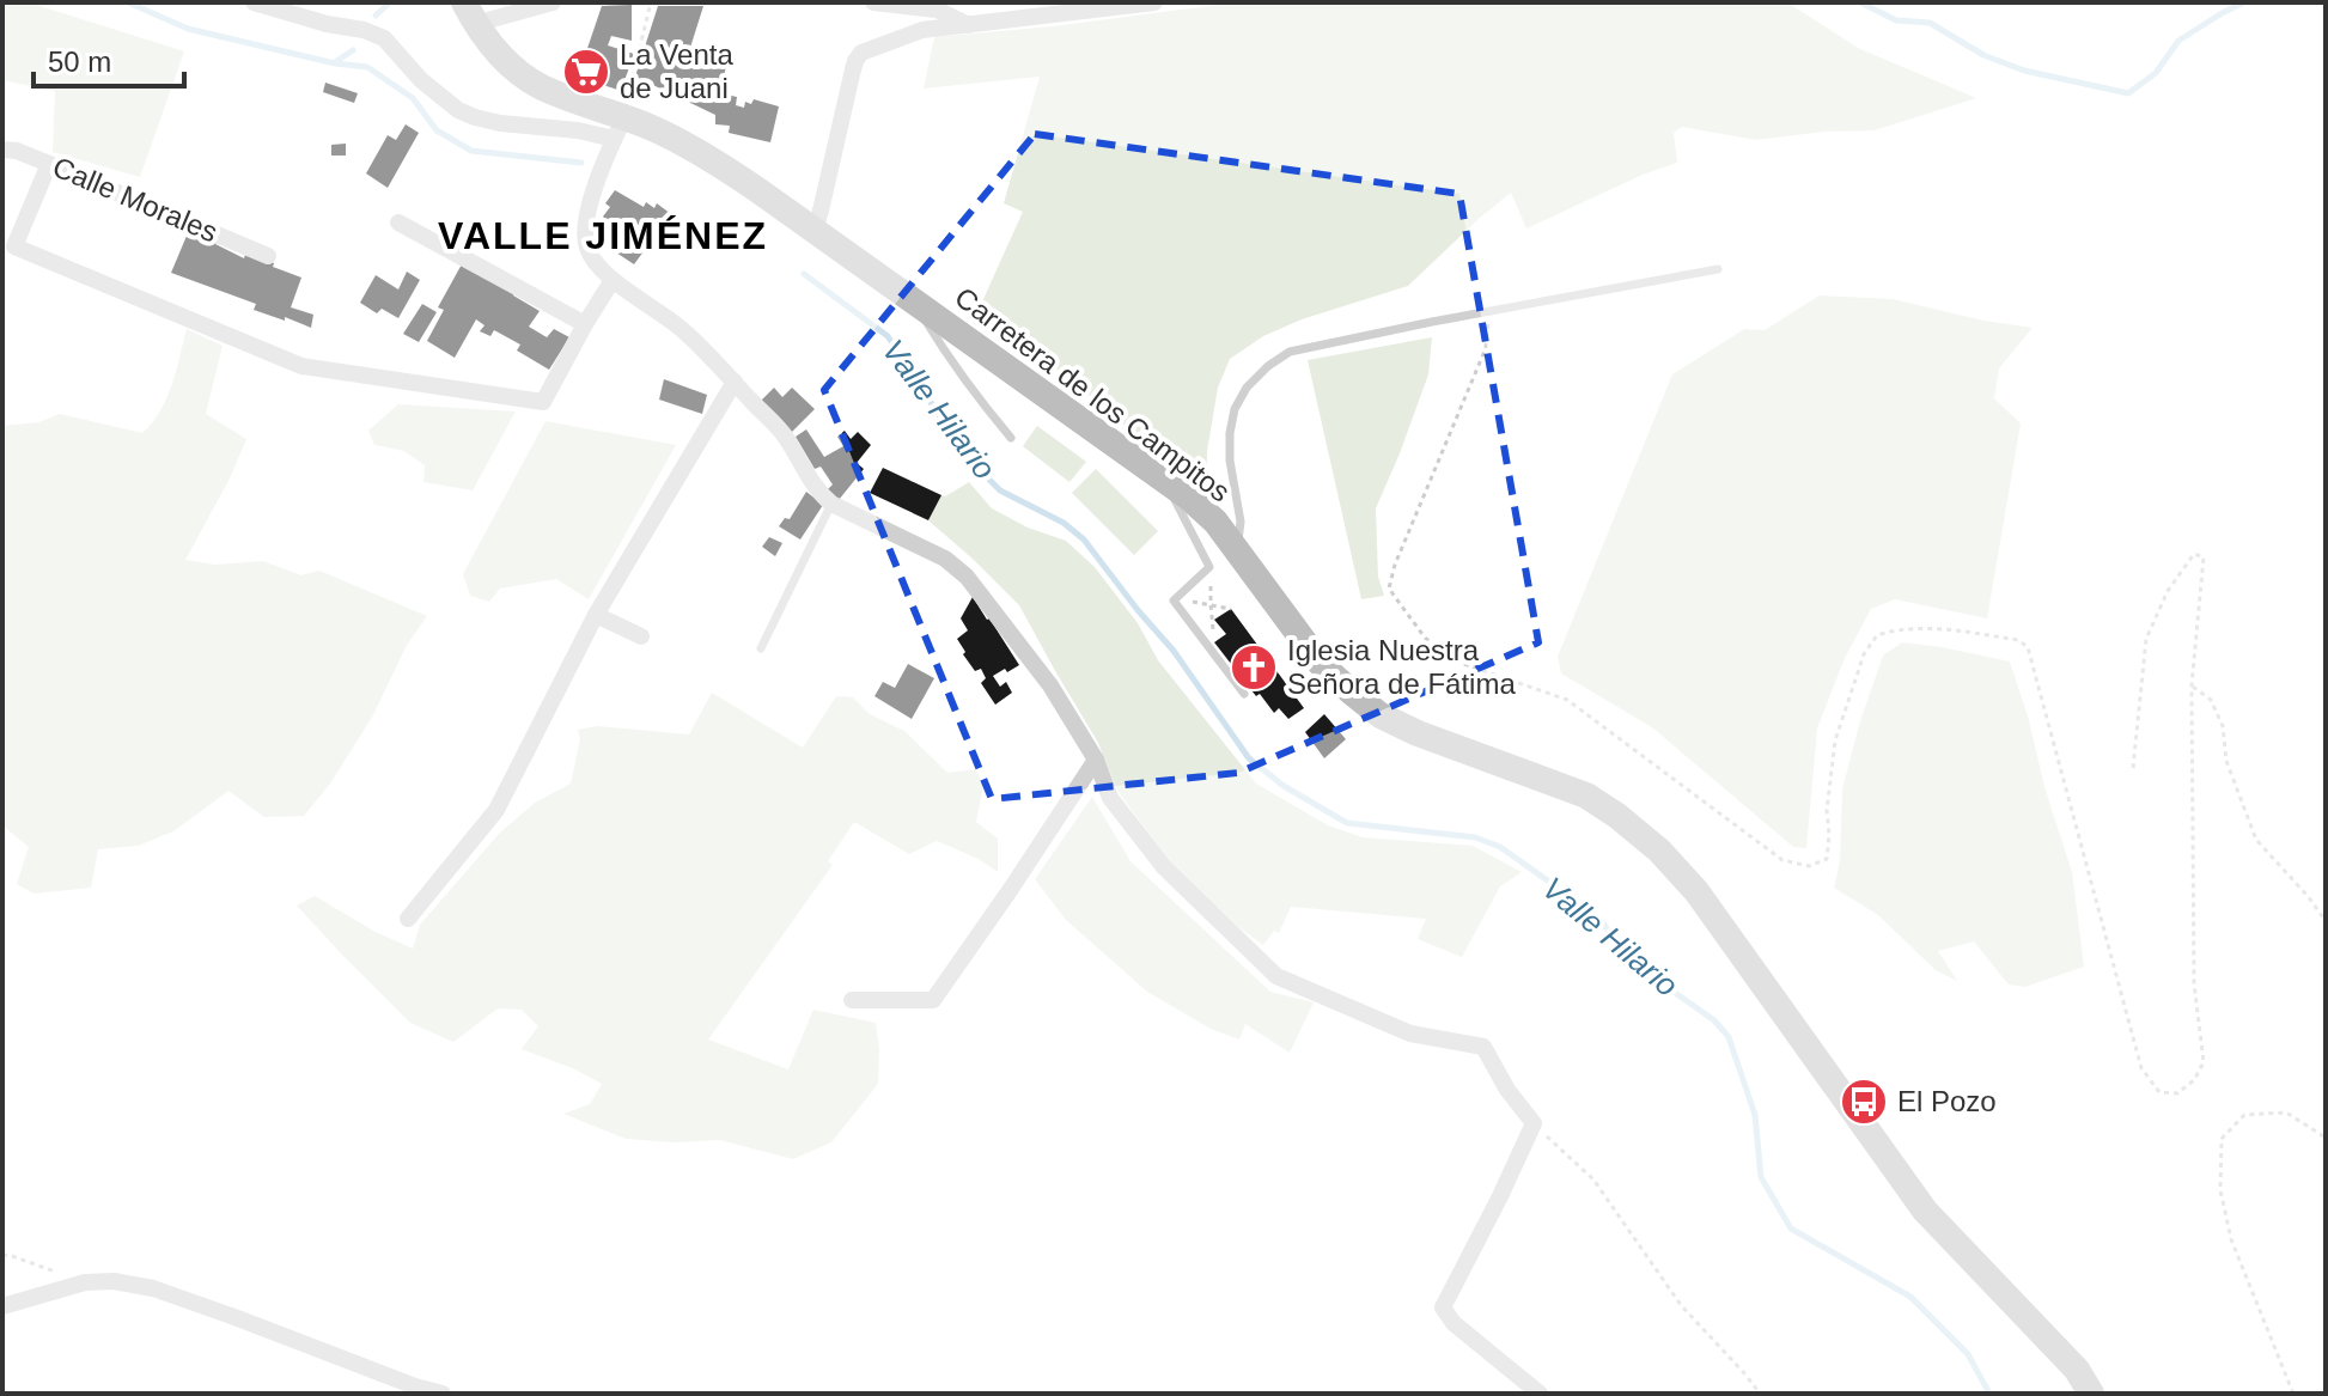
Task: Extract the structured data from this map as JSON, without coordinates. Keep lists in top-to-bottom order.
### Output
{
  "streets": {
    "main road": ["Carretera de los Campitos"],
    "street": ["Calle Morales"]
  },
  "districts": ["VALLE JIMÉNEZ"],
  "water": ["Valle Hilario"],
  "places": {
    "supermarket": ["La Venta de Juani"],
    "church": ["Iglesia Nuestra Señora de Fátima"],
    "bus stop": ["El Pozo"]
  },
  "scale_bar": "50 m"
}
